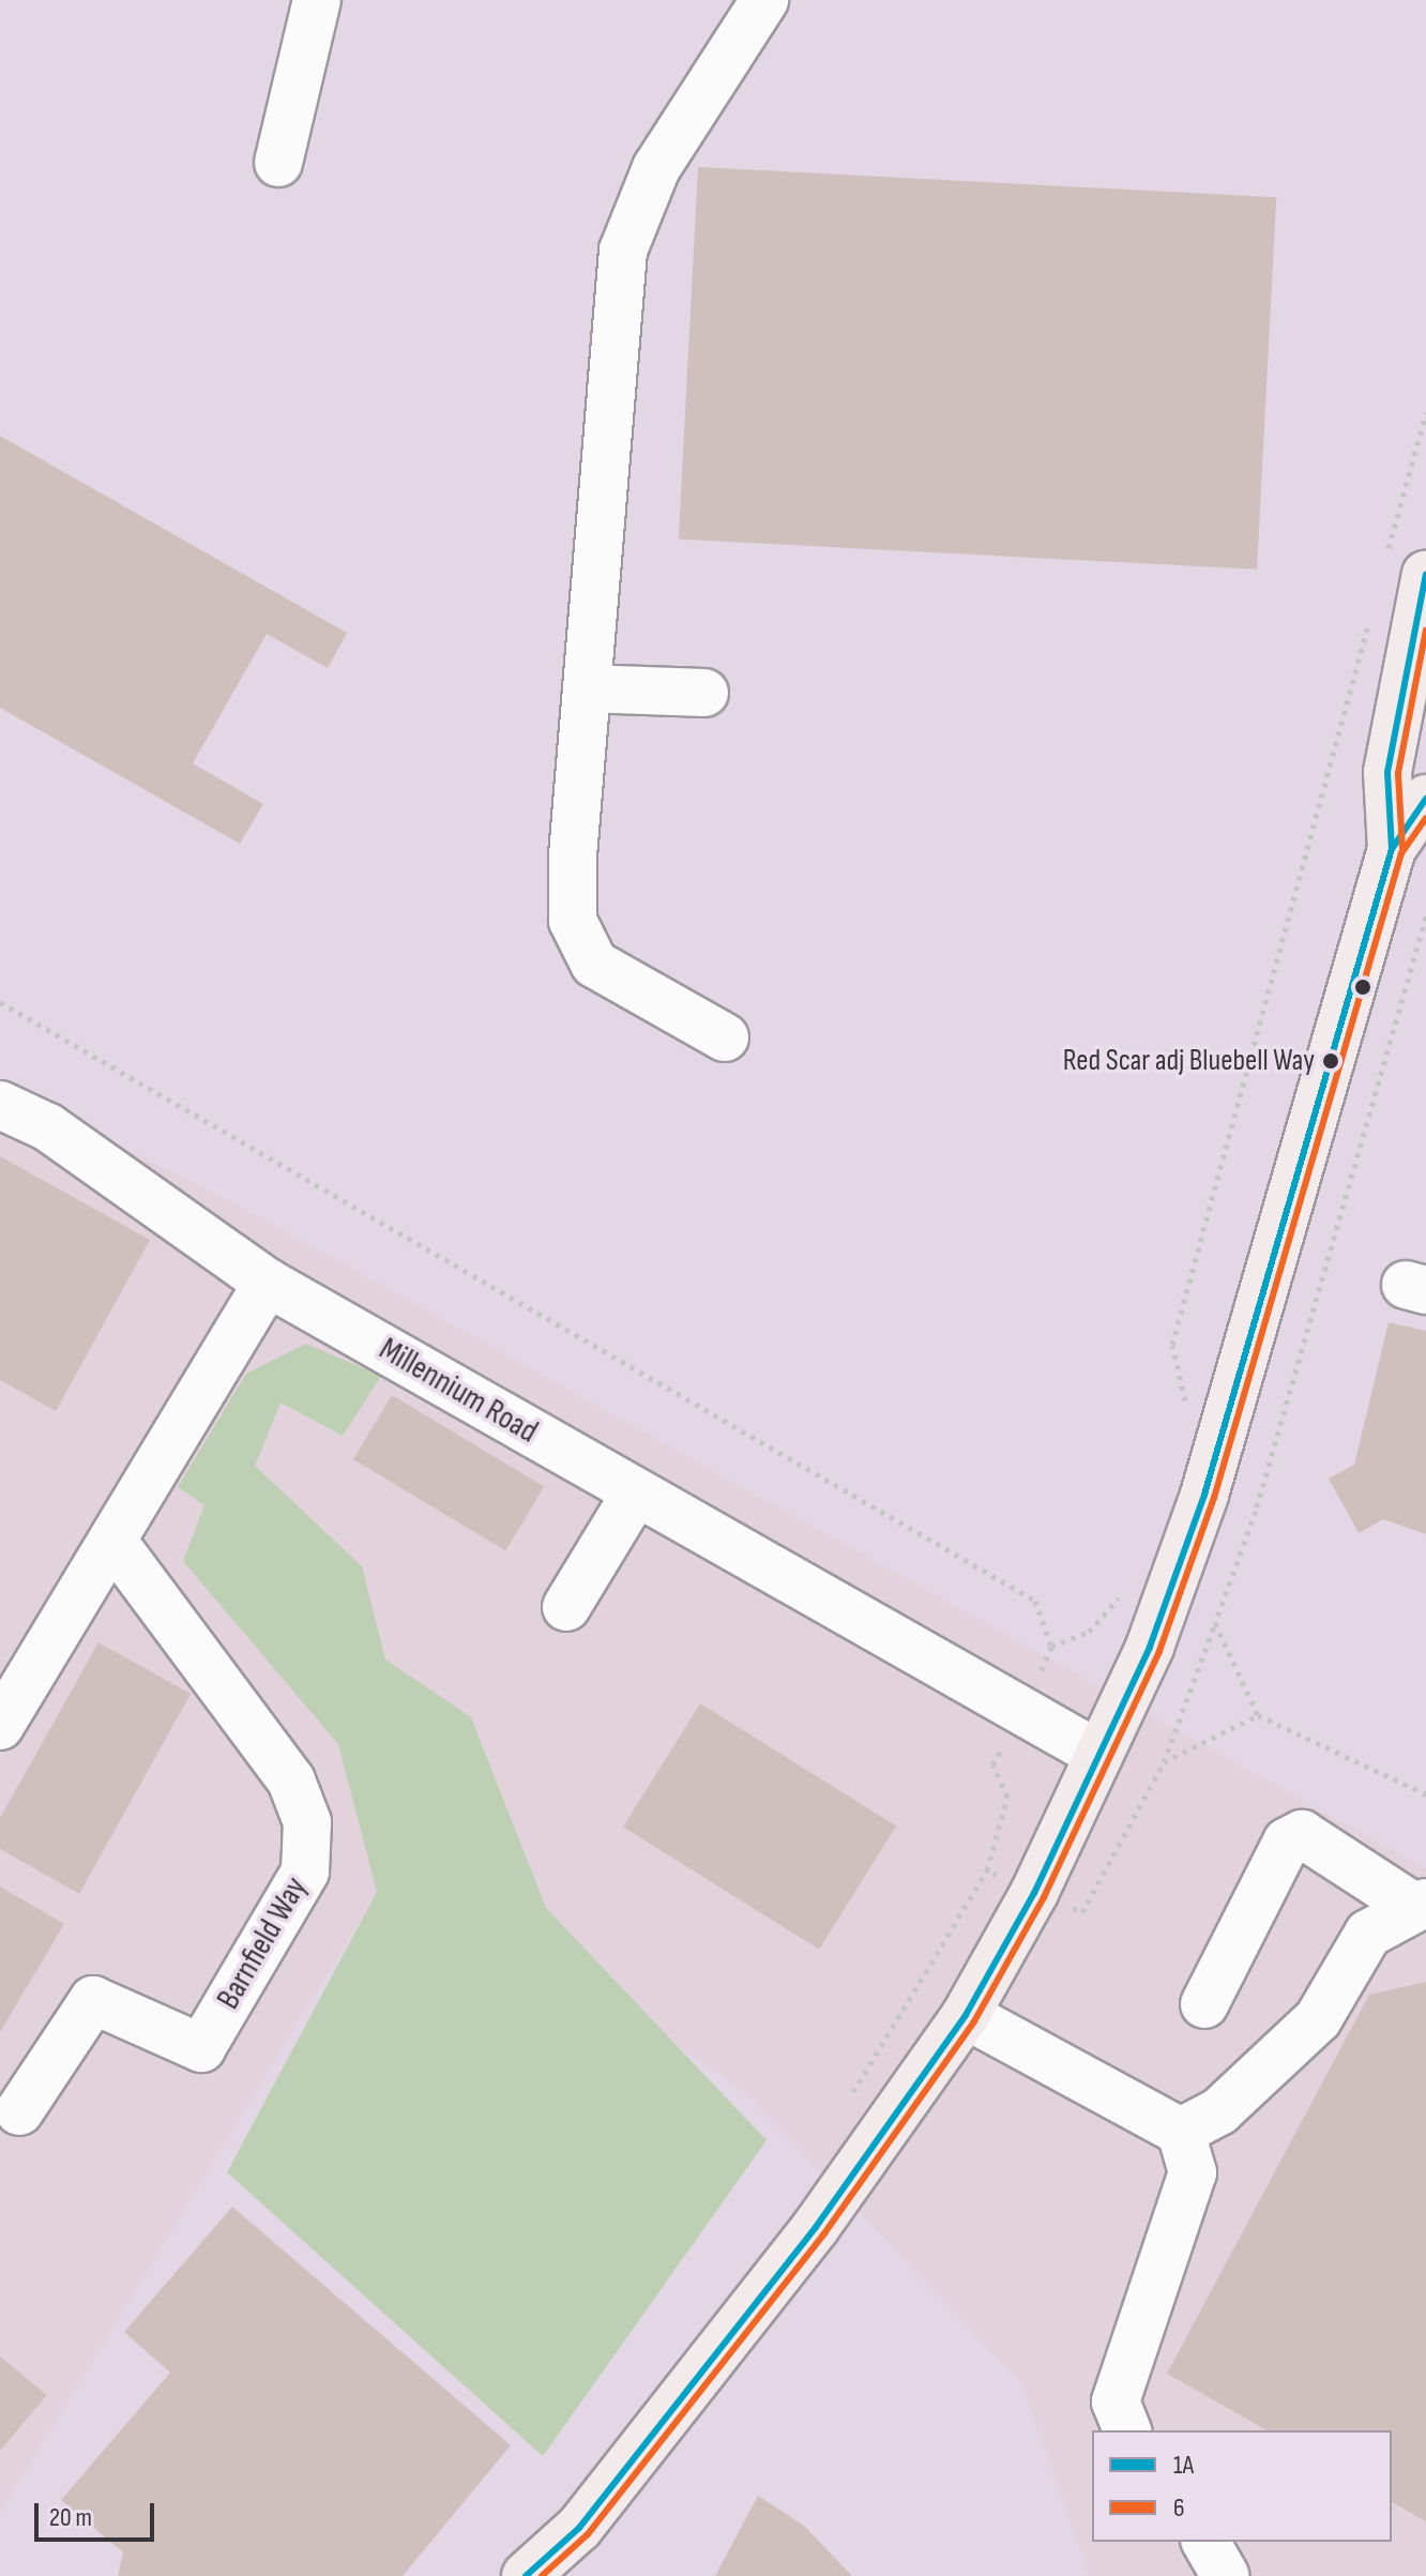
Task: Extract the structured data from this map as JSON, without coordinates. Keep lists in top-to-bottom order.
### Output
{
  "streets": {
    "street": ["Millennium Road", "Barnfield Way"]
  },
  "places": ["Red Scar adj Bluebell Way"],
  "lines": ["transit line 1A", "transit line 6"],
  "legend": ["1A", "6"],
  "scale_bar": "20 m"
}
